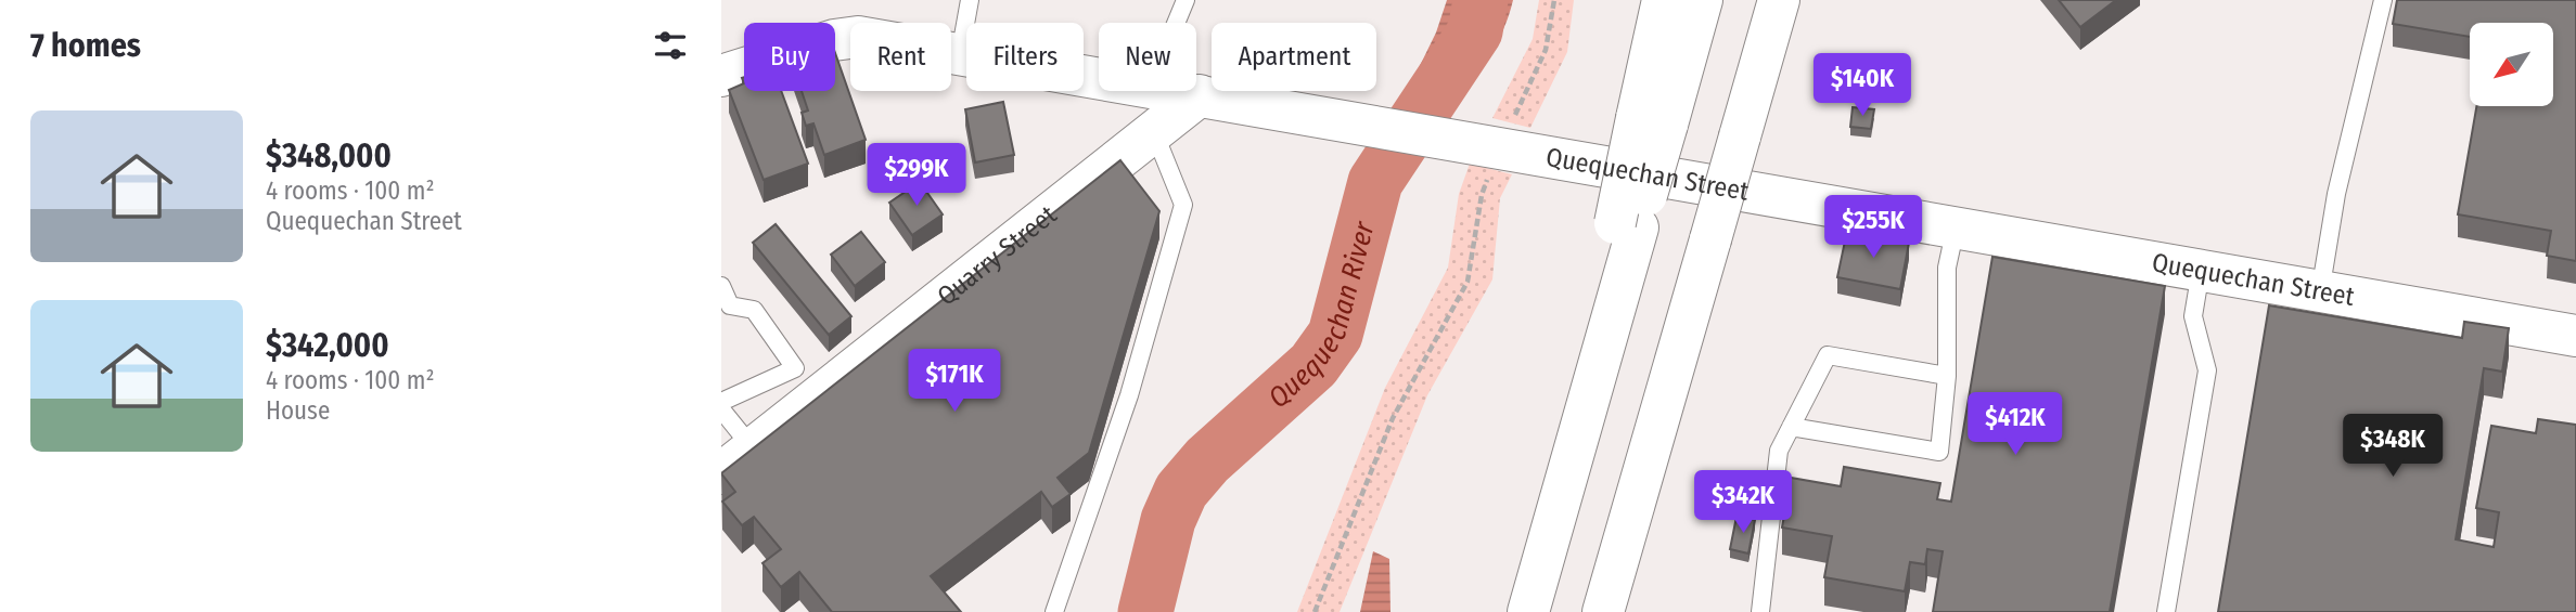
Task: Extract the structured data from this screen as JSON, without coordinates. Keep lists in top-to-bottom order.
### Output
{
  "streets": {
    "main road": ["Quequechan Street", "Quarry Street"]
  },
  "crossings": [
    ["Quequechan Street", "Quarry Street"]
  ],
  "water": ["Quequechan River"],
  "north": "bottom left",
  "page": {
    "heading": "7 homes",
    "chip": [
      "Buy",
      "Rent",
      "Filters",
      "New",
      "Apartment"
    ],
    "price": [
      "$140K",
      "$299K",
      "$255K",
      "$171K",
      "$412K",
      "$348K",
      "$342K"
    ],
    "list": [
      {
        "name": "$348,000",
        "note": "4 rooms · 100 m² · Quequechan Street"
      },
      {
        "name": "$342,000",
        "note": "4 rooms · 100 m² · House"
      }
    ]
  }
}
